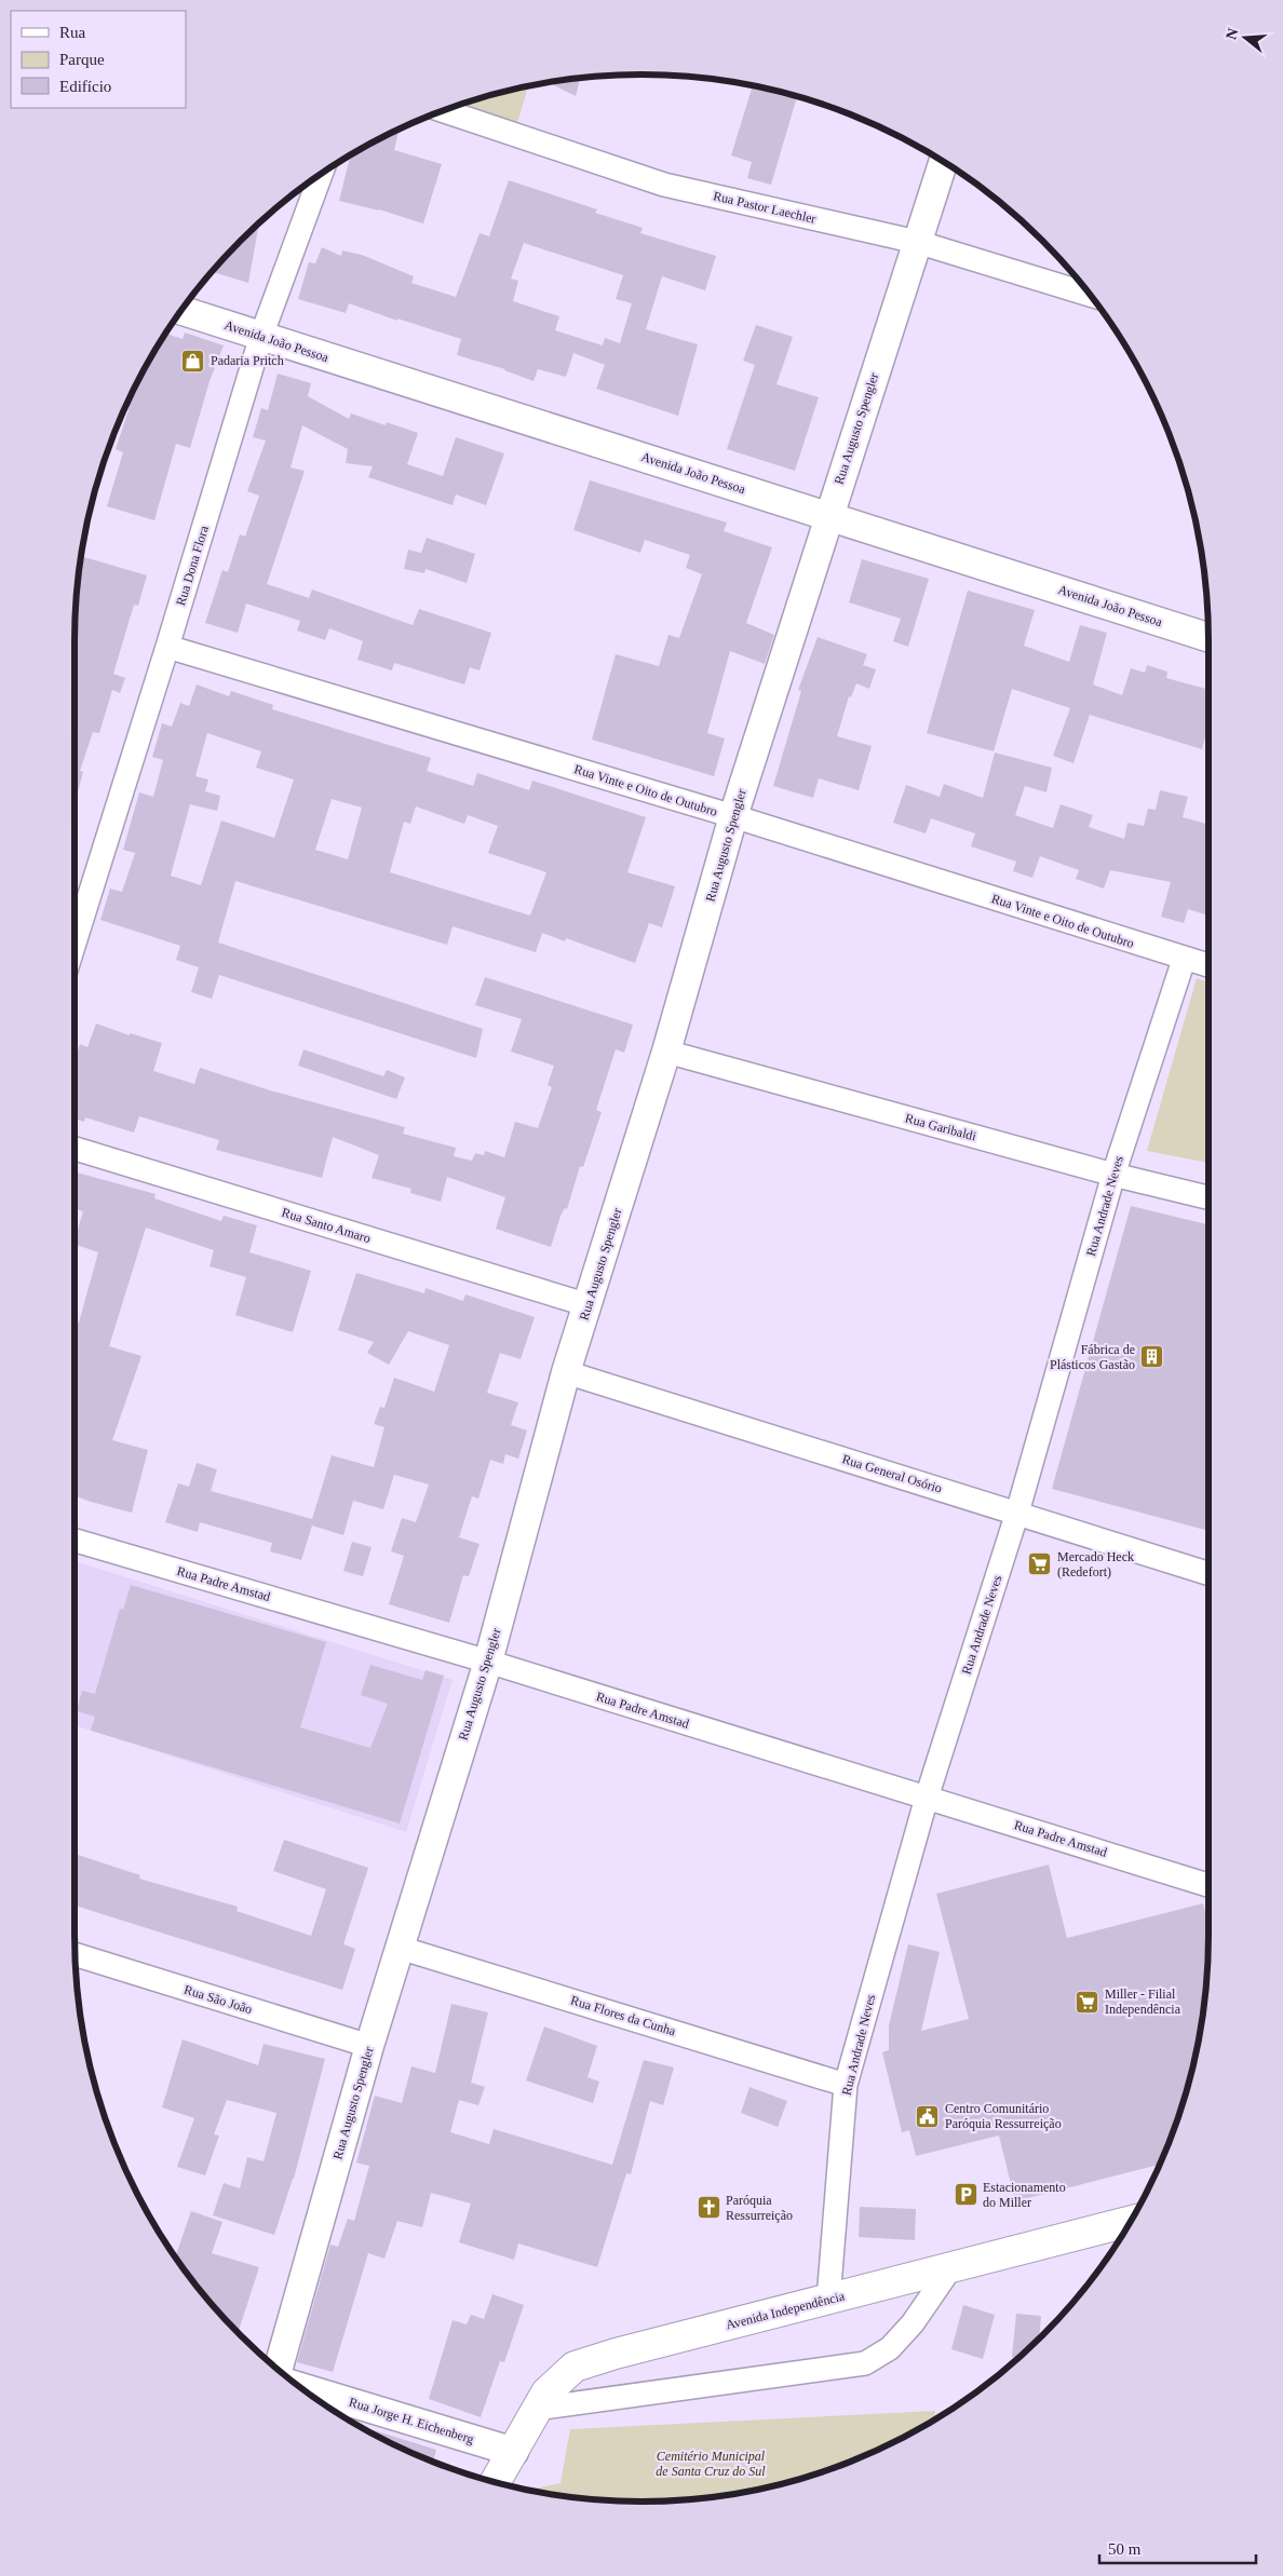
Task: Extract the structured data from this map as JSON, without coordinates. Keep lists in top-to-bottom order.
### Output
{
  "streets": {
    "main road": ["Avenida Independência"],
    "street": [
      "Rua Pastor Laechler",
      "Avenida João Pessoa",
      "Rua Augusto Spengler",
      "Rua Dona Flora",
      "Rua Vinte e Oito de Outubro",
      "Rua Garibaldi",
      "Rua Andrade Neves",
      "Rua Santo Amaro",
      "Rua General Osório",
      "Rua Padre Amstad",
      "Rua São João",
      "Rua Flores da Cunha",
      "Rua Jorge H. Eichenberg"
    ]
  },
  "crossings": [
    ["Rua Pastor Laechler", "Rua Augusto Spengler"],
    ["Avenida João Pessoa", "Rua Augusto Spengler"],
    ["Avenida João Pessoa", "Rua Dona Flora"],
    ["Rua Augusto Spengler", "Rua Vinte e Oito de Outubro"],
    ["Rua Augusto Spengler", "Rua Garibaldi"],
    ["Rua Augusto Spengler", "Rua Santo Amaro"],
    ["Rua Augusto Spengler", "Rua General Osório"],
    ["Rua Augusto Spengler", "Rua Padre Amstad"],
    ["Rua Augusto Spengler", "Rua São João"],
    ["Rua Augusto Spengler", "Rua Flores da Cunha"],
    ["Rua Dona Flora", "Rua Vinte e Oito de Outubro"],
    ["Rua Vinte e Oito de Outubro", "Rua Andrade Neves"],
    ["Rua Garibaldi", "Rua Andrade Neves"],
    ["Rua Andrade Neves", "Rua General Osório"],
    ["Rua Andrade Neves", "Rua Padre Amstad"],
    ["Rua Andrade Neves", "Rua Flores da Cunha"],
    ["Rua Andrade Neves", "Avenida Independência"],
    ["Avenida Independência", "Rua Jorge H. Eichenberg"]
  ],
  "parks": ["Cemitério Municipal de Santa Cruz do Sul"],
  "places": {
    "shop": ["Padaria Pritch"],
    "building": ["Fábrica de Plásticos Gastão"],
    "supermarket": ["Mercado Heck (Redefort)", "Miller - Filial Independência"],
    "public building": ["Centro Comunitário Paróquia Ressurreição"],
    "parking": ["Estacionamento do Miller"],
    "church": ["Paróquia Ressurreição"]
  },
  "legend": ["Rua", "Parque", "Edifício"],
  "scale_bar": "50 m",
  "north": "left"
}
